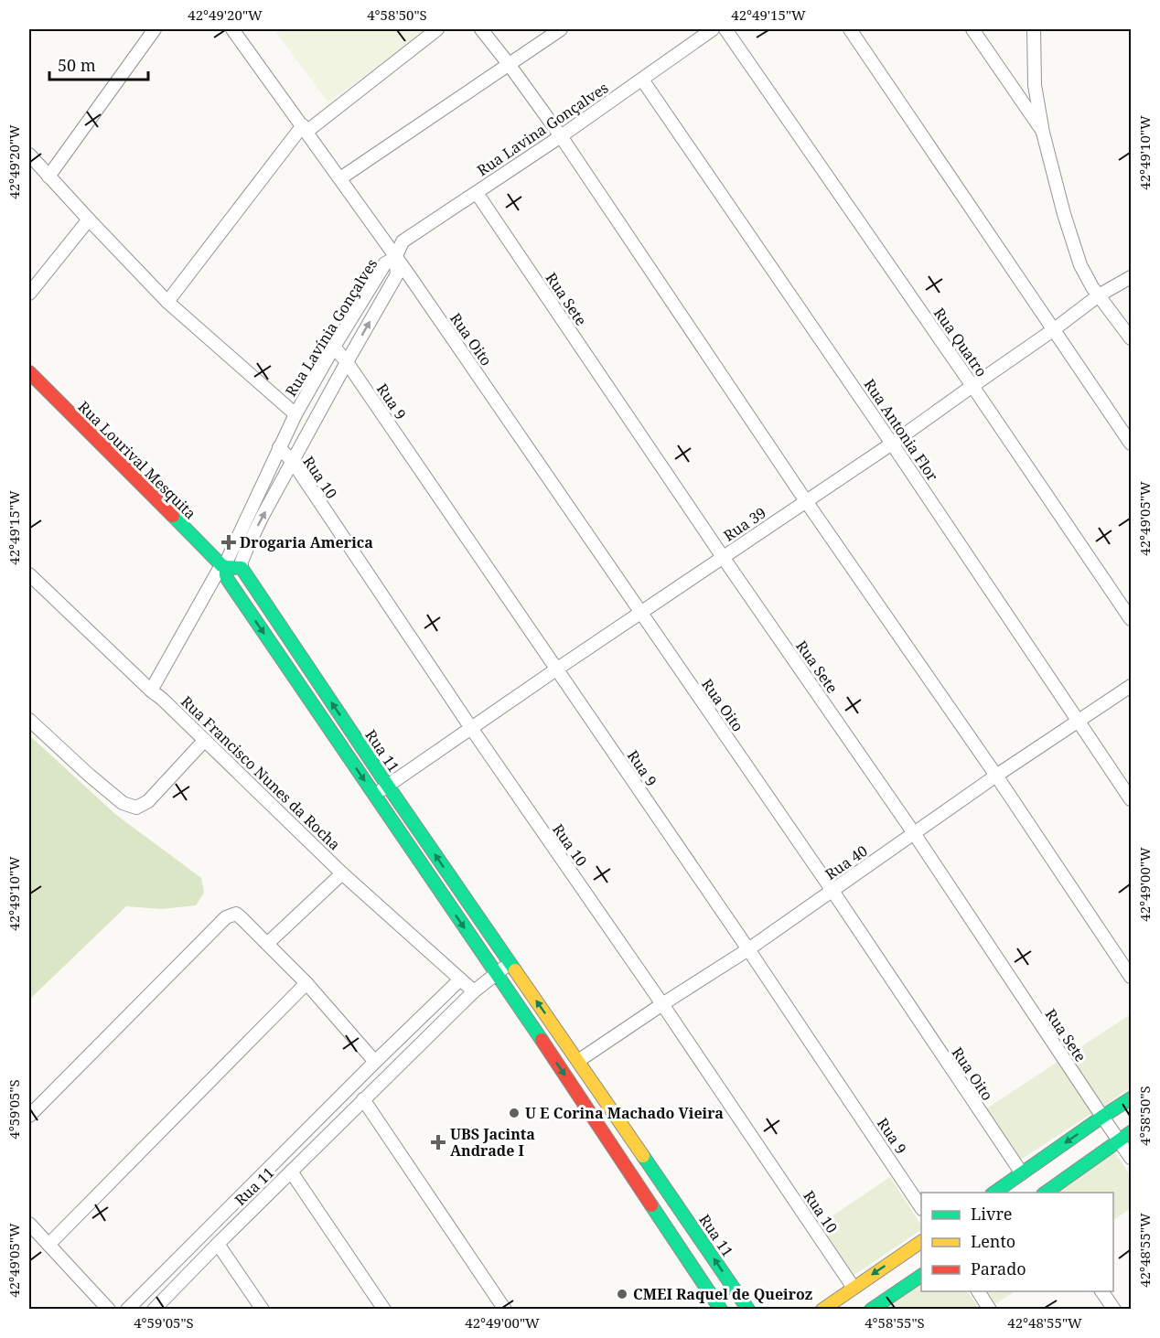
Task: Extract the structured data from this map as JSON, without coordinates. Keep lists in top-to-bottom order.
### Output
{
  "streets": {
    "main road": ["Rua Lourival Mesquita", "Rua 11"],
    "street": [
      "Rua Lavina Gonçalves",
      "Rua Sete",
      "Rua Lavínia Gonçalves",
      "Rua Oito",
      "Rua Quatro",
      "Rua 9",
      "Rua Antonia Flor",
      "Rua 10",
      "Rua 39",
      "Rua Francisco Nunes da Rocha",
      "Rua 40"
    ]
  },
  "crossings": [
    ["Rua Lavina Gonçalves", "Rua Sete"],
    ["Rua Lavina Gonçalves", "Rua Lavínia Gonçalves"],
    ["Rua Lavina Gonçalves", "Rua Oito"],
    ["Rua Lavina Gonçalves", "Rua Antonia Flor"],
    ["Rua Sete", "Rua 39"],
    ["Rua Sete", "Rua 40"],
    ["Rua Lavínia Gonçalves", "Rua Oito"],
    ["Rua Lavínia Gonçalves", "Rua 9"],
    ["Rua Lavínia Gonçalves", "Rua Lourival Mesquita"],
    ["Rua Lavínia Gonçalves", "Rua 10"],
    ["Rua Lavínia Gonçalves", "Rua 11"],
    ["Rua Lavínia Gonçalves", "Rua Francisco Nunes da Rocha"],
    ["Rua Oito", "Rua 39"],
    ["Rua Oito", "Rua 40"],
    ["Rua Quatro", "Rua 39"],
    ["Rua 9", "Rua 39"],
    ["Rua 9", "Rua 40"],
    ["Rua Antonia Flor", "Rua 39"],
    ["Rua Antonia Flor", "Rua 40"],
    ["Rua 10", "Rua 39"],
    ["Rua 10", "Rua 40"],
    ["Rua 39", "Rua 11"],
    ["Rua 11", "Rua Francisco Nunes da Rocha"],
    ["Rua 11", "Rua 40"]
  ],
  "places": {
    "health": ["Drogaria America", "UBS Jacinta Andrade I"],
    "other": ["U E Corina Machado Vieira", "CMEI Raquel de Queiroz"]
  },
  "legend": ["Livre", "Lento", "Parado"],
  "scale_bar": "50 m",
  "coordinates": [
    "42°49'20\"W",
    "4°58'50\"S",
    "42°49'15\"W",
    "42°49'10\"W",
    "42°49'05\"W",
    "42°49'00\"W",
    "4°59'05\"S",
    "42°48'55\"W",
    "4°58'55\"S"
  ]
}
